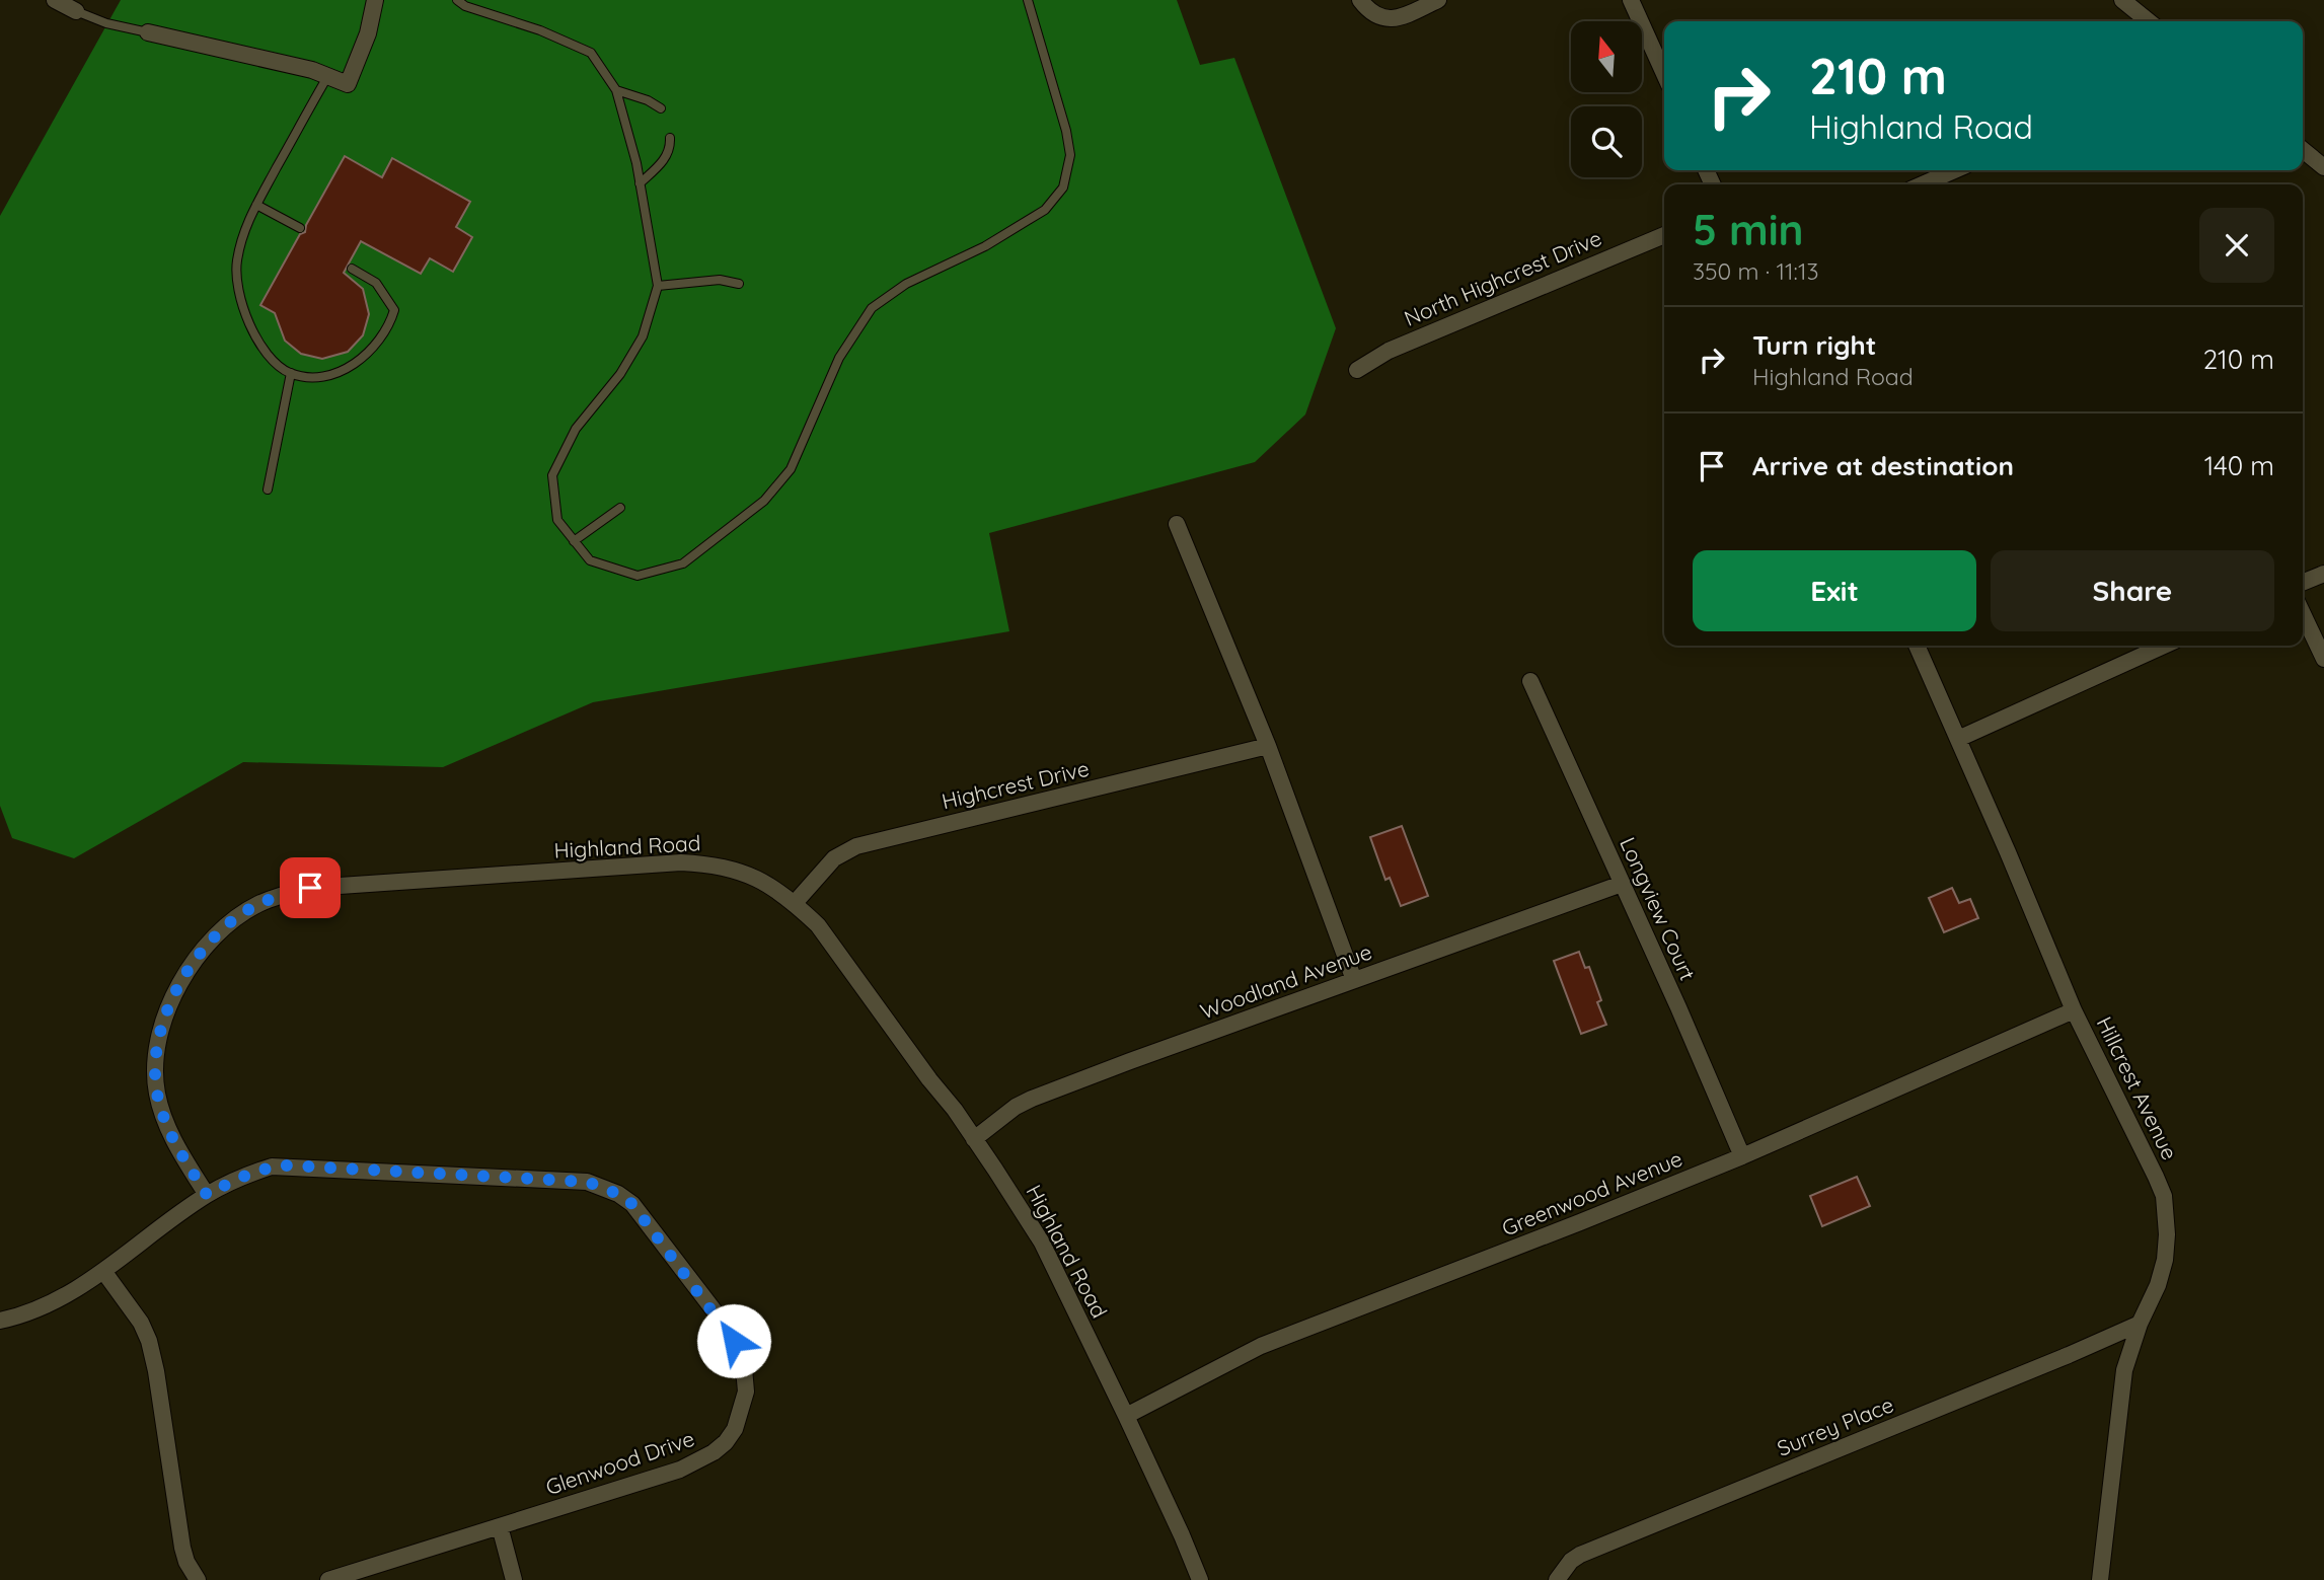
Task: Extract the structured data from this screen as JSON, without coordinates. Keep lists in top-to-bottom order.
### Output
{
  "streets": {
    "street": [
      "North Highcrest Drive",
      "Highcrest Drive",
      "Highland Road",
      "Longview Court",
      "Woodland Avenue",
      "Hillcrest Avenue",
      "Greenwood Avenue",
      "Surrey Place",
      "Glenwood Drive"
    ]
  },
  "crossings": [
    ["Highcrest Drive", "Highland Road"],
    ["Highland Road", "Woodland Avenue"],
    ["Highland Road", "Greenwood Avenue"],
    ["Highland Road", "Glenwood Drive"],
    ["Longview Court", "Woodland Avenue"],
    ["Longview Court", "Greenwood Avenue"],
    ["Hillcrest Avenue", "Greenwood Avenue"],
    ["Hillcrest Avenue", "Surrey Place"]
  ],
  "north": "top",
  "page": {
    "turn": ["210 m", "Highland Road"],
    "heading": ["5 min", "350 m · 11:13"],
    "list": [
      {
        "name": "Turn right",
        "note": "Highland Road",
        "value": "210 m"
      },
      {
        "name": "Arrive at destination",
        "value": "140 m"
      }
    ],
    "buttons": ["Exit", "Share"]
  }
}
